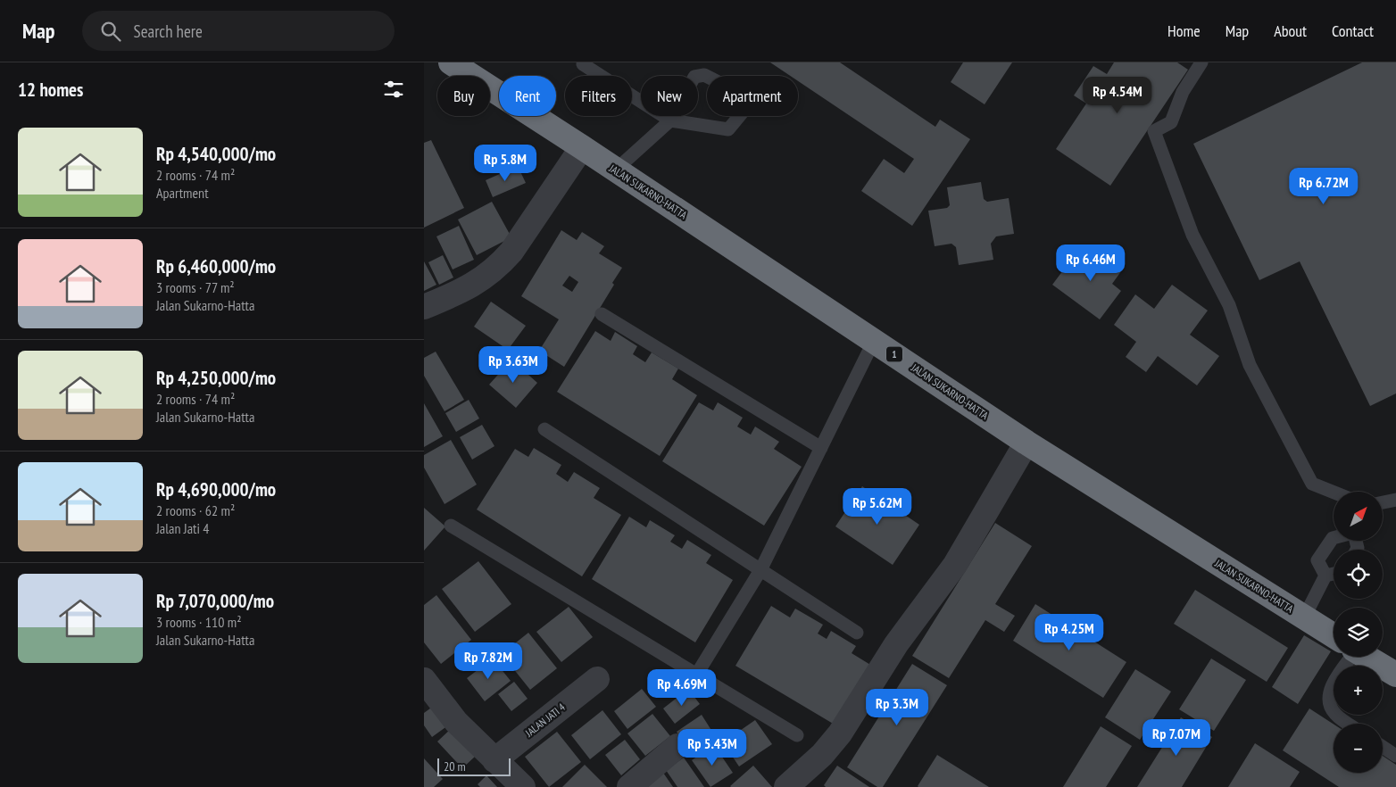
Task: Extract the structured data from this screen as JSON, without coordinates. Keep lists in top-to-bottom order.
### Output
{
  "streets": {
    "highway": ["JALAN SUKARNO-HATTA", "1"],
    "street": ["JALAN JATI 4"]
  },
  "scale_bar": "20 m",
  "north": "top right",
  "page": {
    "header": "Map",
    "search": "Search here",
    "nav": [
      "Home",
      "Map",
      "About",
      "Contact"
    ],
    "heading": "12 homes",
    "chip": [
      "Buy",
      "Rent",
      "Filters",
      "New",
      "Apartment"
    ],
    "price": [
      "Rp 4.54M",
      "Rp 5.8M",
      "Rp 6.72M",
      "Rp 6.46M",
      "Rp 3.63M",
      "Rp 5.62M",
      "Rp 4.25M",
      "Rp 7.82M",
      "Rp 4.69M",
      "Rp 3.3M",
      "Rp 7.07M",
      "Rp 5.43M"
    ],
    "list": [
      {
        "name": "Rp 4,540,000/mo",
        "note": "2 rooms · 74 m² · Apartment"
      },
      {
        "name": "Rp 6,460,000/mo",
        "note": "3 rooms · 77 m² · Jalan Sukarno-Hatta"
      },
      {
        "name": "Rp 4,250,000/mo",
        "note": "2 rooms · 74 m² · Jalan Sukarno-Hatta"
      },
      {
        "name": "Rp 4,690,000/mo",
        "note": "2 rooms · 62 m² · Jalan Jati 4"
      },
      {
        "name": "Rp 7,070,000/mo",
        "note": "3 rooms · 110 m² · Jalan Sukarno-Hatta"
      }
    ],
    "map_buttons": ["+", "−"],
    "scale": "20 m"
  }
}
